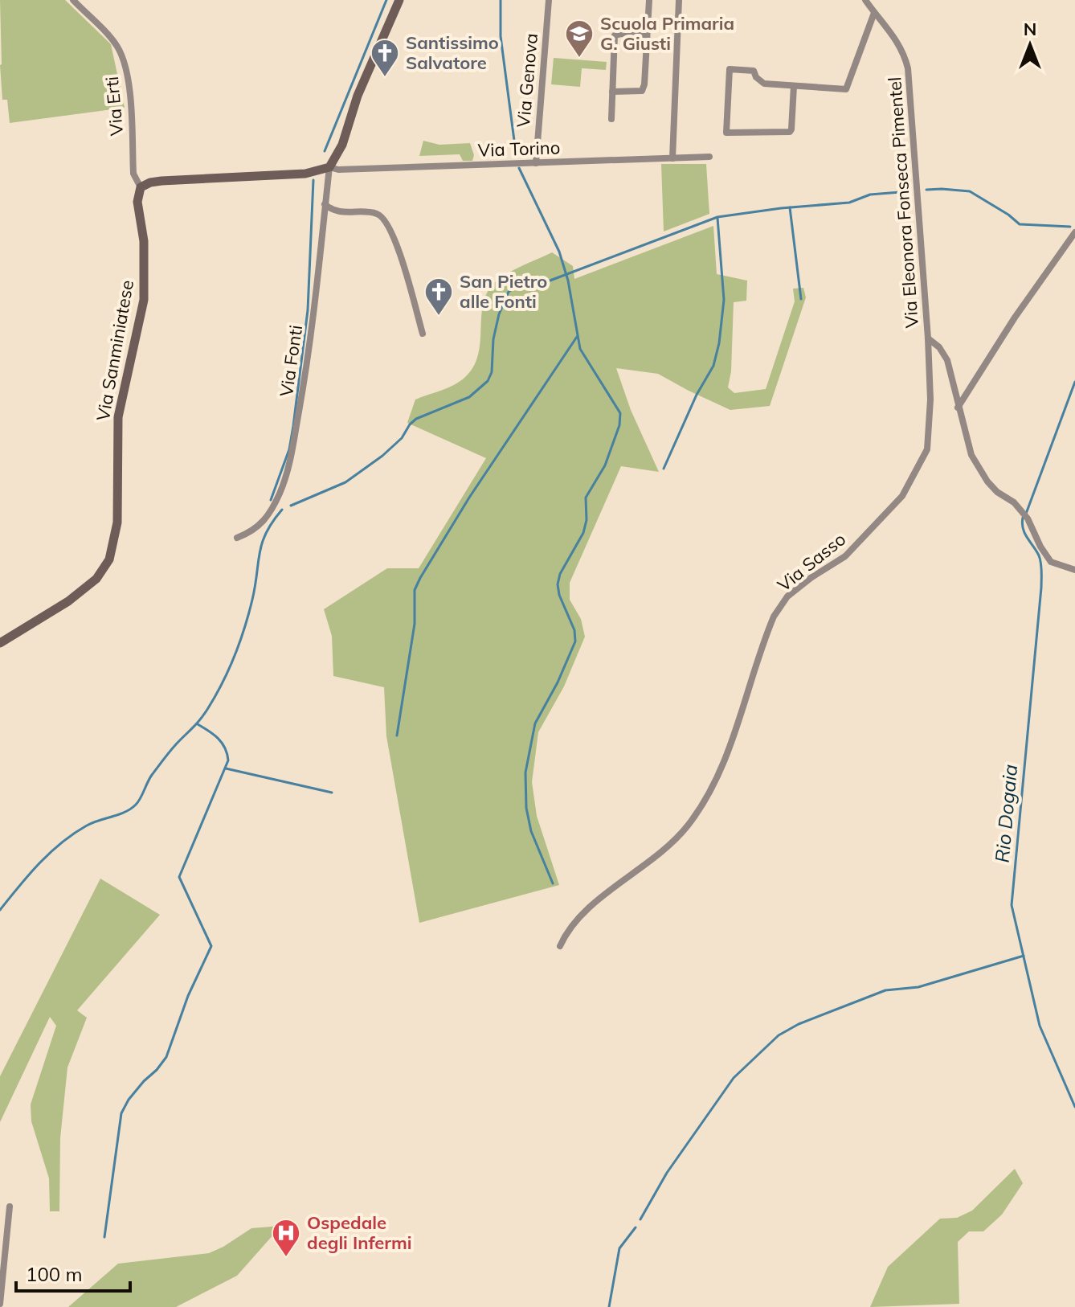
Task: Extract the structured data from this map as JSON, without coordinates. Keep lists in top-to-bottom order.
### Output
{
  "streets": {
    "main road": ["Via Sanminiatese"],
    "street": [
      "Via Genova",
      "Via Erti",
      "Via Torino",
      "Via Eleonora Fonseca Pimentel",
      "Via Fonti",
      "Via Sasso"
    ]
  },
  "crossings": [
    ["Via Genova", "Via Torino"],
    ["Via Erti", "Via Sanminiatese"],
    ["Via Torino", "Via Fonti"],
    ["Via Eleonora Fonseca Pimentel", "Via Sasso"]
  ],
  "water": ["Rio Dogaia"],
  "places": {
    "school or university": ["Scuola Primaria G. Giusti"],
    "church": ["Santissimo Salvatore", "San Pietro alle Fonti"],
    "hospital": ["Ospedale degli Infermi"]
  },
  "scale_bar": "100 m",
  "north": "top"
}
